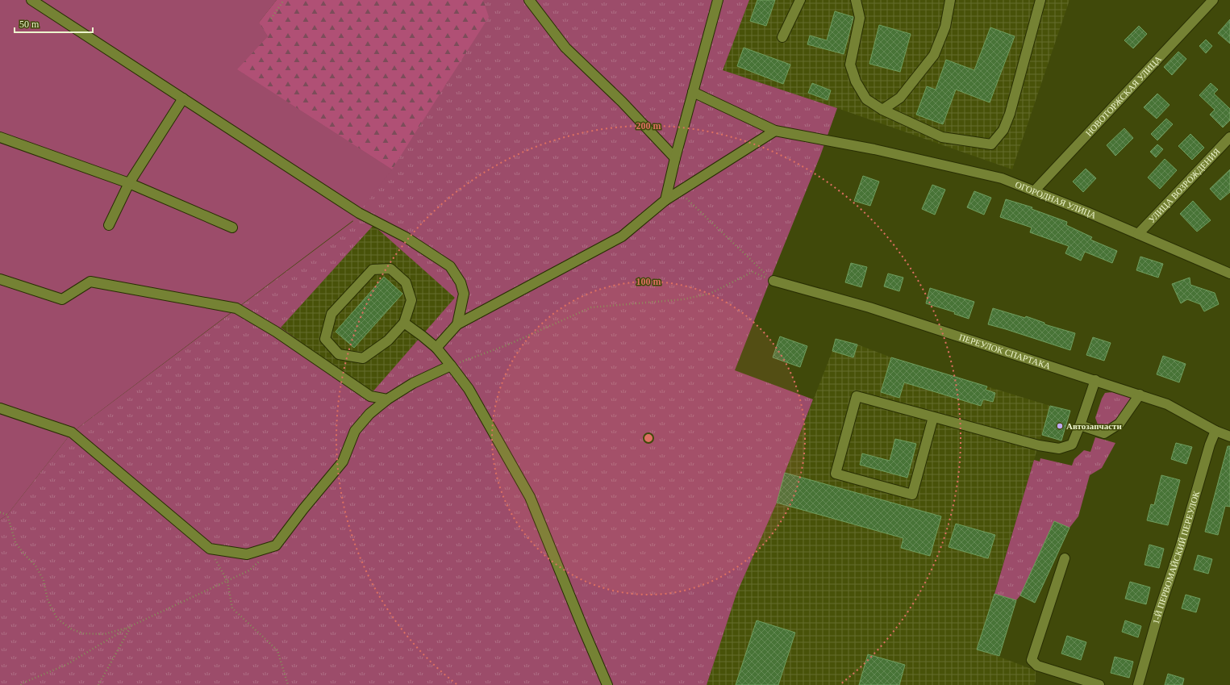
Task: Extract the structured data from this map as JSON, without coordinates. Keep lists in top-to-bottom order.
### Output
{
  "streets": {
    "street": [
      "НОВОТОРЖСКАЯ УЛИЦА",
      "УЛИЦА ВОЗРОЖДЕНИЯ",
      "ОГОРОДНАЯ УЛИЦА",
      "ПЕРЕУЛОК СПАРТАКА",
      "1-Й ПЕРВОМАЙСКИЙ ПЕРЕУЛОК"
    ]
  },
  "crossings": [
    ["НОВОТОРЖСКАЯ УЛИЦА", "ОГОРОДНАЯ УЛИЦА"],
    ["УЛИЦА ВОЗРОЖДЕНИЯ", "ОГОРОДНАЯ УЛИЦА"],
    ["ПЕРЕУЛОК СПАРТАКА", "1-Й ПЕРВОМАЙСКИЙ ПЕРЕУЛОК"]
  ],
  "places": ["Автозапчасти"],
  "scale_bar": "50 m",
  "rings": ["200 m", "100 m"]
}
